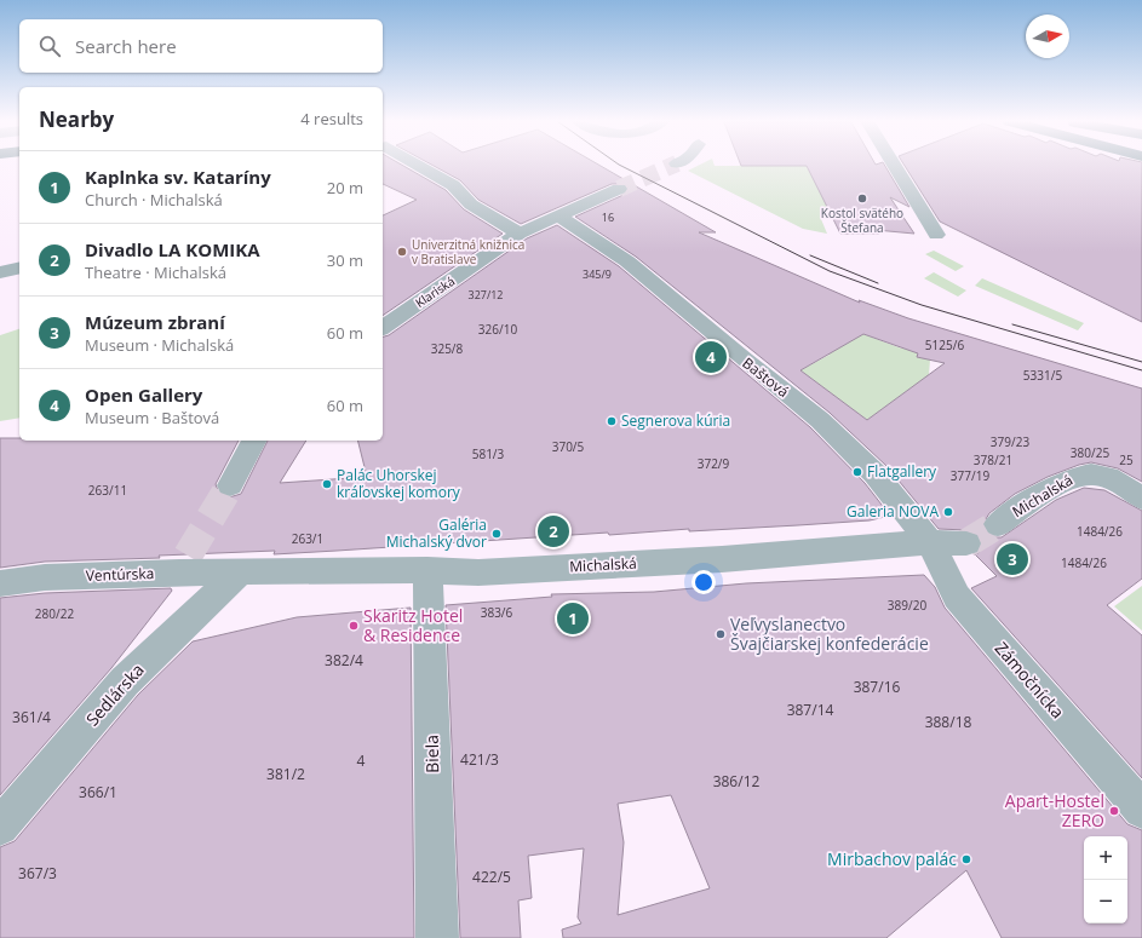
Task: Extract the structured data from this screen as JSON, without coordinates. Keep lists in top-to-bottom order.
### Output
{
  "streets": {
    "street": [
      "Klariská",
      "Baštová",
      "Michalská",
      "Ventúrska",
      "Zámočnícka",
      "Sedlárska",
      "Biela"
    ]
  },
  "crossings": [
    ["Klariská", "Baštová"],
    ["Baštová", "Michalská"],
    ["Baštová", "Zámočnícka"],
    ["Michalská", "Ventúrska"],
    ["Michalská", "Zámočnícka"],
    ["Michalská", "Sedlárska"],
    ["Michalská", "Biela"],
    ["Ventúrska", "Sedlárska"]
  ],
  "places": [
    "Kostol svätého Štefana",
    "Univerzitná knižnica v Bratislave",
    "Segnerova kúria",
    "Flatgallery",
    "Palác Uhorskej kráľovskej komory",
    "Galeria NOVA",
    "Galéria Michalský dvor",
    "Skaritz Hotel & Residence",
    "Veľvyslanectvo Švajčiarskej konfederácie",
    "Apart-Hostel ZERO",
    "Mirbachov palác"
  ],
  "house_numbers": [
    "16",
    "345/9",
    "327/12",
    "326/10",
    "5125/6",
    "325/8",
    "5331/5",
    "379/23",
    "370/5",
    "380/25",
    "581/3",
    "378/21",
    "25",
    "372/9",
    "377/19",
    "263/11",
    "1484/26",
    "263/1",
    "1484/26",
    "389/20",
    "383/6",
    "280/22",
    "382/4",
    "387/16",
    "387/14",
    "361/4",
    "388/18",
    "421/3",
    "4",
    "381/2",
    "386/12",
    "366/1",
    "367/3",
    "422/5"
  ],
  "north": "right",
  "page": {
    "search": "Search here",
    "heading": ["Nearby", "4 results"],
    "list": [
      {
        "mark": "1",
        "name": "Kaplnka sv. Kataríny",
        "note": "Church · Michalská",
        "value": "20 m"
      },
      {
        "mark": "2",
        "name": "Divadlo LA KOMIKA",
        "note": "Theatre · Michalská",
        "value": "30 m"
      },
      {
        "mark": "3",
        "name": "Múzeum zbraní",
        "note": "Museum · Michalská",
        "value": "60 m"
      },
      {
        "mark": "4",
        "name": "Open Gallery",
        "note": "Museum · Baštová",
        "value": "60 m"
      }
    ],
    "pins": [
      "4",
      "2",
      "3",
      "1"
    ],
    "map_buttons": ["+", "−"]
  }
}
